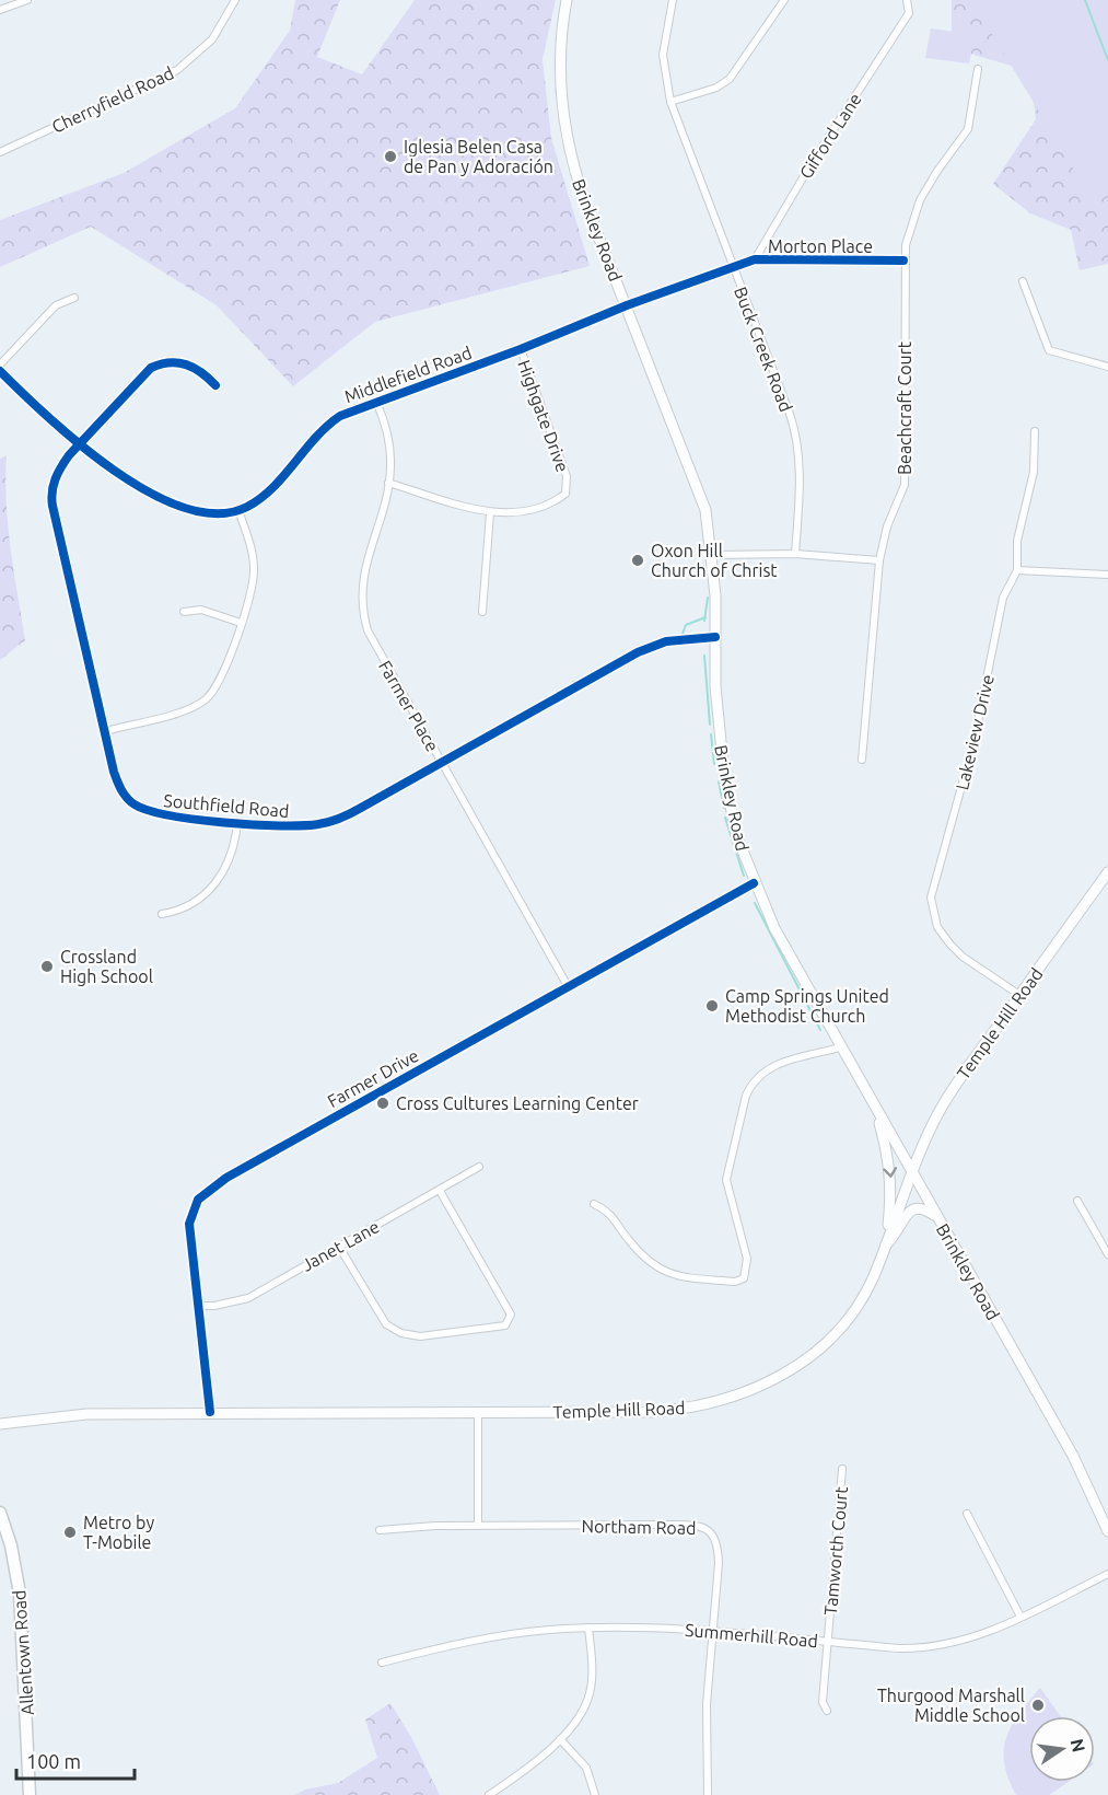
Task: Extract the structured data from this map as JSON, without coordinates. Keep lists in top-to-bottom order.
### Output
{
  "streets": {
    "main road": ["Brinkley Road", "Temple Hill Road", "Allentown Road"],
    "street": [
      "Cherryfield Road",
      "Gifford Lane",
      "Morton Place",
      "Buck Creek Road",
      "Middlefield Road",
      "Beachcraft Court",
      "Highgate Drive",
      "Farmer Place",
      "Lakeview Drive",
      "Southfield Road",
      "Farmer Drive",
      "Janet Lane",
      "Northam Road",
      "Tamworth Court",
      "Summerhill Road"
    ]
  },
  "crossings": [
    ["Gifford Lane", "Morton Place"],
    ["Brinkley Road", "Morton Place"],
    ["Brinkley Road", "Middlefield Road"],
    ["Brinkley Road", "Southfield Road"],
    ["Brinkley Road", "Temple Hill Road"],
    ["Brinkley Road", "Farmer Drive"],
    ["Morton Place", "Buck Creek Road"],
    ["Morton Place", "Middlefield Road"],
    ["Morton Place", "Beachcraft Court"],
    ["Middlefield Road", "Highgate Drive"],
    ["Middlefield Road", "Farmer Place"],
    ["Highgate Drive", "Farmer Place"],
    ["Farmer Place", "Southfield Road"],
    ["Farmer Place", "Farmer Drive"],
    ["Lakeview Drive", "Temple Hill Road"],
    ["Temple Hill Road", "Farmer Drive"],
    ["Farmer Drive", "Janet Lane"],
    ["Northam Road", "Summerhill Road"],
    ["Tamworth Court", "Summerhill Road"]
  ],
  "places": [
    "Iglesia Belen Casa de Pan y Adoración",
    "Oxon Hill Church of Christ",
    "Crossland High School",
    "Camp Springs United Methodist Church",
    "Cross Cultures Learning Center",
    "Metro by T-Mobile",
    "Thurgood Marshall Middle School"
  ],
  "scale_bar": "100 m",
  "north": "right"
}
